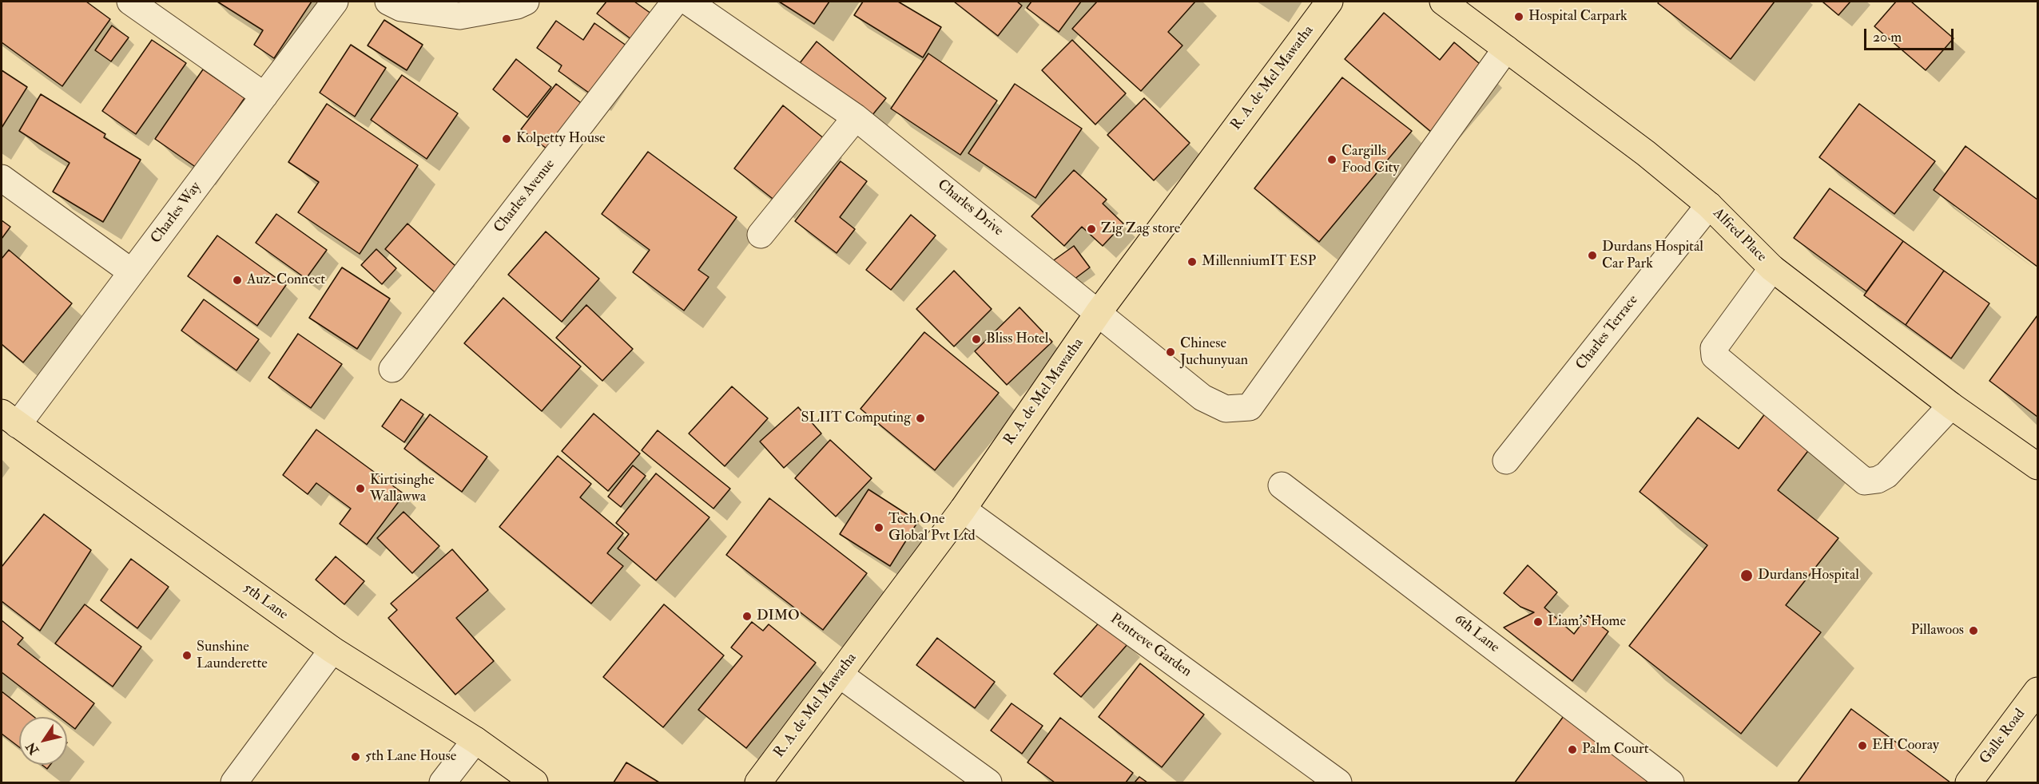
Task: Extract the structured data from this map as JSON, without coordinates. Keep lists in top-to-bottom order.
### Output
{
  "streets": {
    "main road": [
      "R. A. de Mel Mawatha",
      "Alfred Place",
      "5th Lane",
      "Galle Road"
    ],
    "street": [
      "Charles Avenue",
      "Charles Drive",
      "Charles Way",
      "Charles Terrace",
      "6th Lane",
      "Pentreve Garden"
    ]
  },
  "crossings": [
    ["R. A. de Mel Mawatha", "Charles Drive"],
    ["R. A. de Mel Mawatha", "Pentreve Garden"],
    ["Charles Drive", "Alfred Place"],
    ["Charles Way", "5th Lane"],
    ["Alfred Place", "Charles Terrace"]
  ],
  "places": [
    "Hospital Carpark",
    "Kolpetty House",
    "Cargills Food City",
    "Zig Zag store",
    "Durdans Hospital Car Park",
    "MillenniumIT ESP",
    "Auz-Connect",
    "Bliss Hotel",
    "Chinese Juchunyuan",
    "SLIIT Computing",
    "Kirtisinghe Wallawwa",
    "Tech One Global Pvt Ltd",
    "Durdans Hospital",
    "DIMO",
    "Liam's Home",
    "Pillawoos",
    "Sunshine Launderette",
    "EH Cooray",
    "Palm Court",
    "5th Lane House"
  ],
  "scale_bar": "20 m",
  "north": "bottom left"
}
